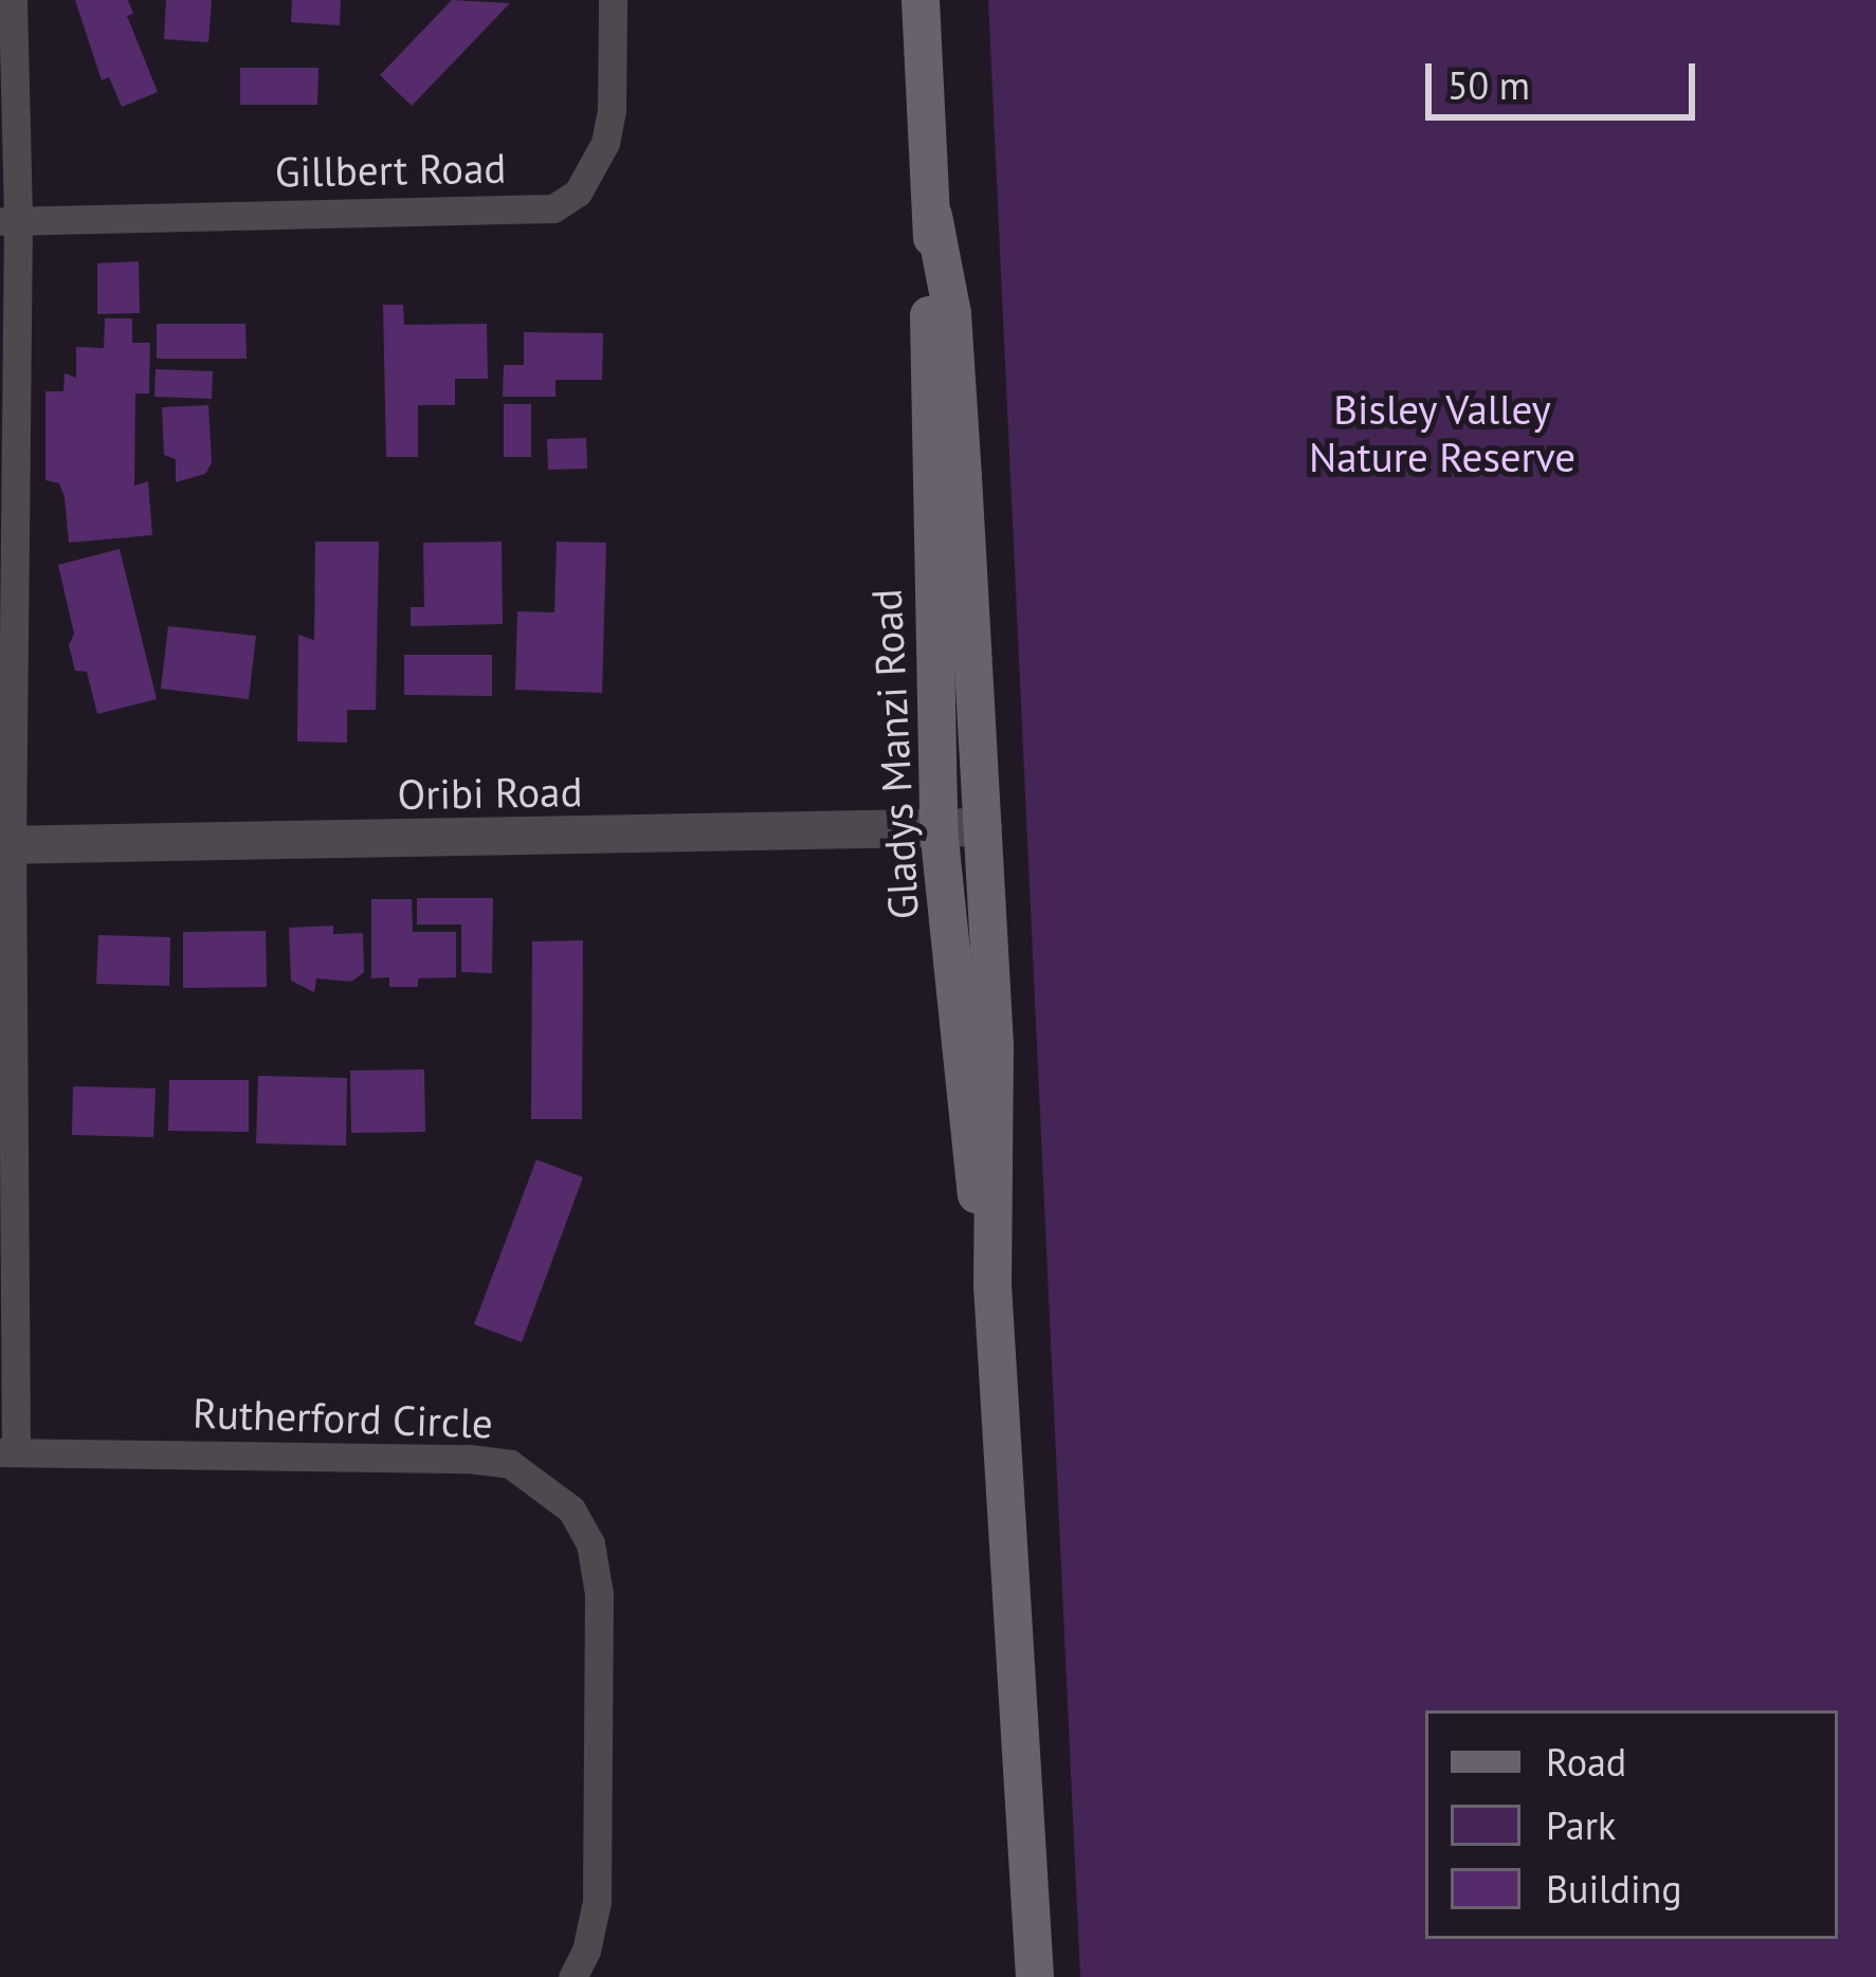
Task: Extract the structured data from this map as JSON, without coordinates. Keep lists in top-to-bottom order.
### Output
{
  "streets": {
    "main road": ["Gladys Manzi Road"],
    "street": ["Gillbert Road", "Oribi Road", "Rutherford Circle"]
  },
  "crossings": [
    ["Gladys Manzi Road", "Oribi Road"]
  ],
  "parks": ["Bisley Valley Nature Reserve"],
  "legend": ["Road", "Park", "Building"],
  "scale_bar": "50 m"
}
